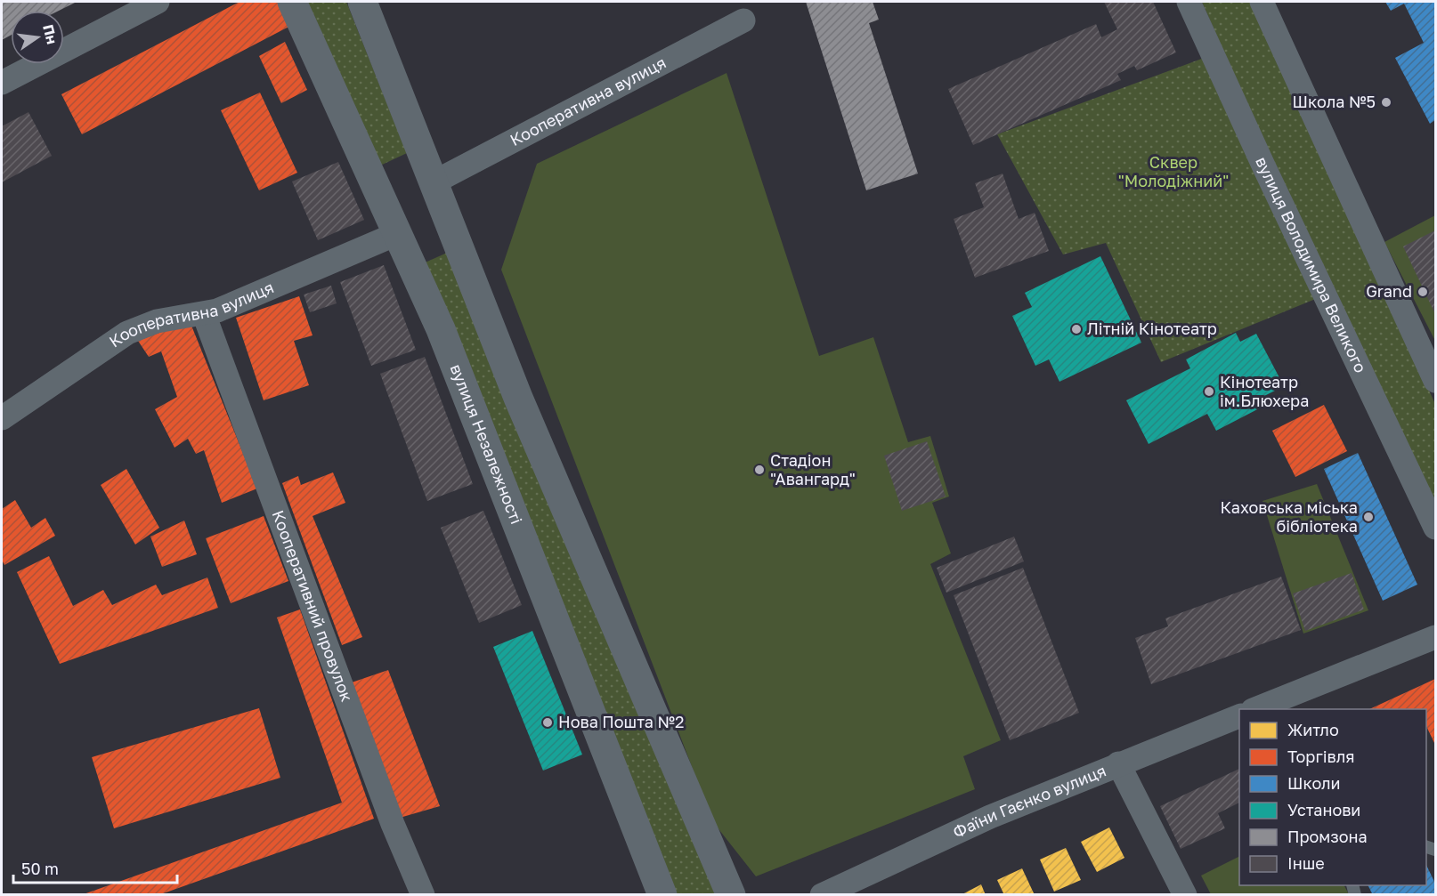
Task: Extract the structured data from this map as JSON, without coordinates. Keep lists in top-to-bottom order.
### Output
{
  "streets": {
    "street": [
      "Кооперативна вулиця",
      "вулиця Володимира Великого",
      "вулиця Незалежності",
      "Кооперативний провулок",
      "Фаїни Гаєнко вулиця"
    ]
  },
  "crossings": [
    ["Кооперативна вулиця", "вулиця Незалежності"],
    ["Кооперативна вулиця", "Кооперативний провулок"]
  ],
  "parks": ["Сквер \"Молодіжний\""],
  "places": [
    "Школа №5",
    "Grand",
    "Літній Кінотеатр",
    "Кінотеатр ім.Блюхера",
    "Стадіон \"Авангард\"",
    "Каховська міська бібліотека",
    "Нова Пошта №2"
  ],
  "legend": [
    "Житло",
    "Торгівля",
    "Школи",
    "Установи",
    "Промзона",
    "Інше"
  ],
  "scale_bar": "50 m",
  "north": "right"
}
